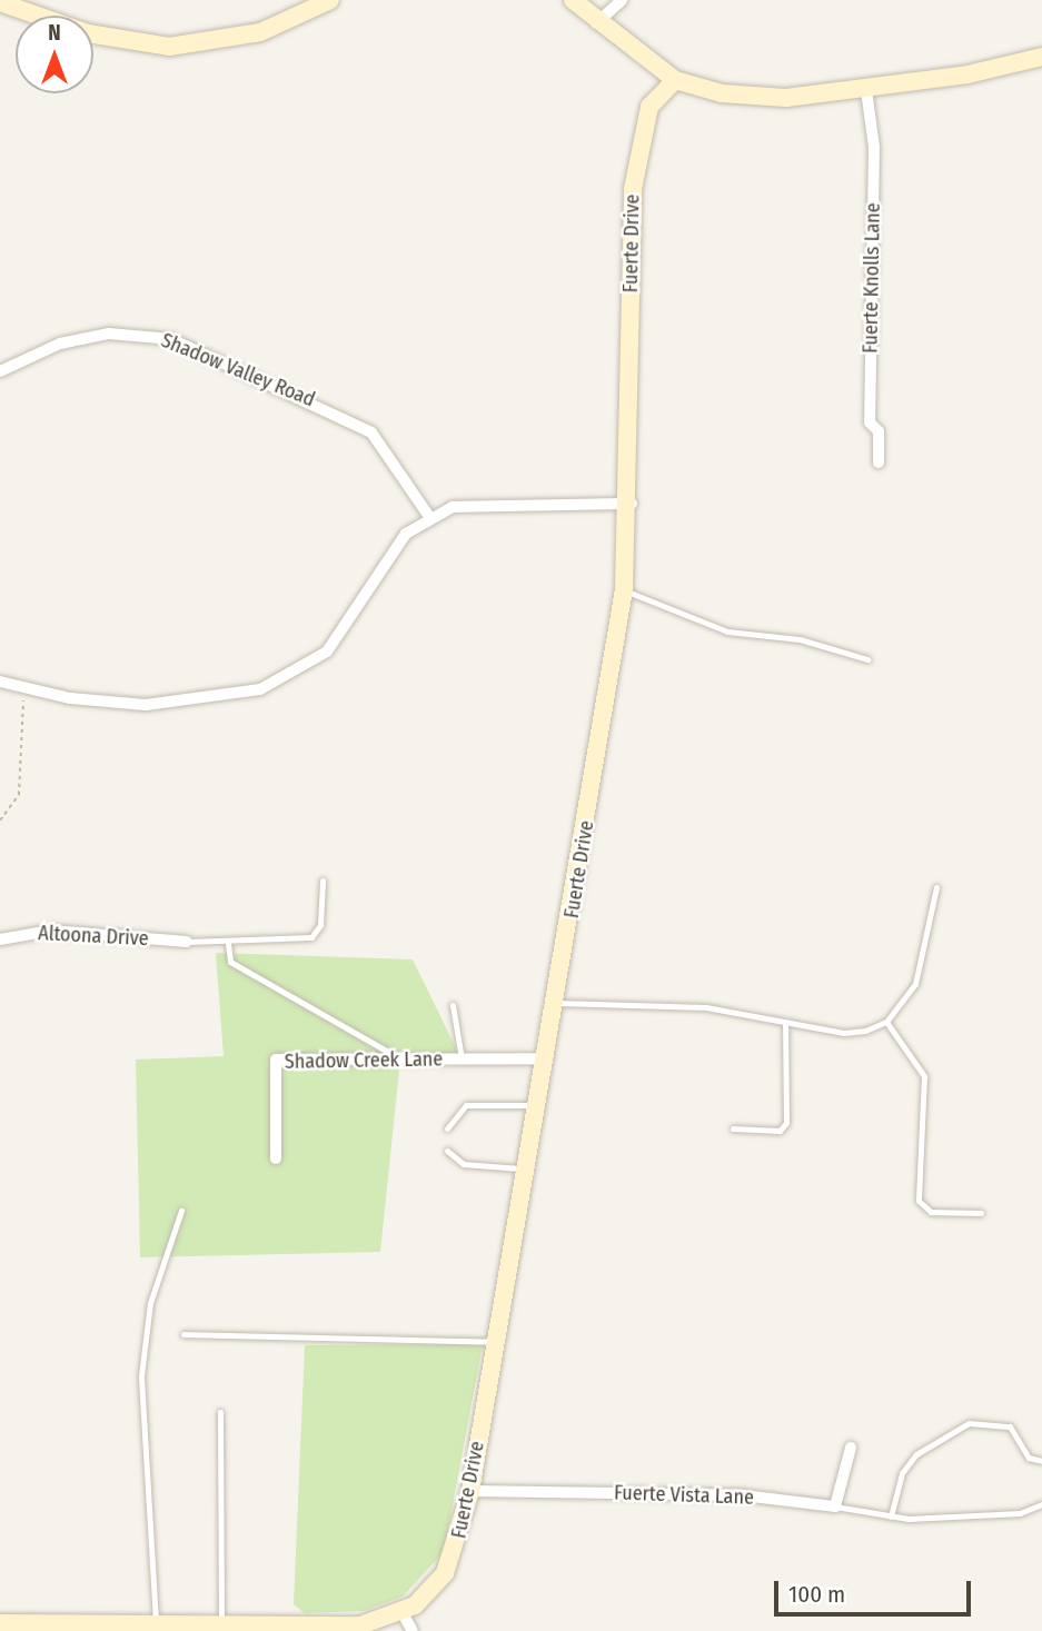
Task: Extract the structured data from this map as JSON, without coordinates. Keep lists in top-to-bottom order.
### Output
{
  "streets": {
    "street": [
      "Fuerte Drive",
      "Fuerte Knolls Lane",
      "Shadow Valley Road",
      "Altoona Drive",
      "Shadow Creek Lane",
      "Fuerte Vista Lane"
    ]
  },
  "crossings": [
    ["Fuerte Drive", "Shadow Creek Lane"],
    ["Fuerte Drive", "Fuerte Vista Lane"]
  ],
  "scale_bar": "100 m",
  "north": "top"
}
